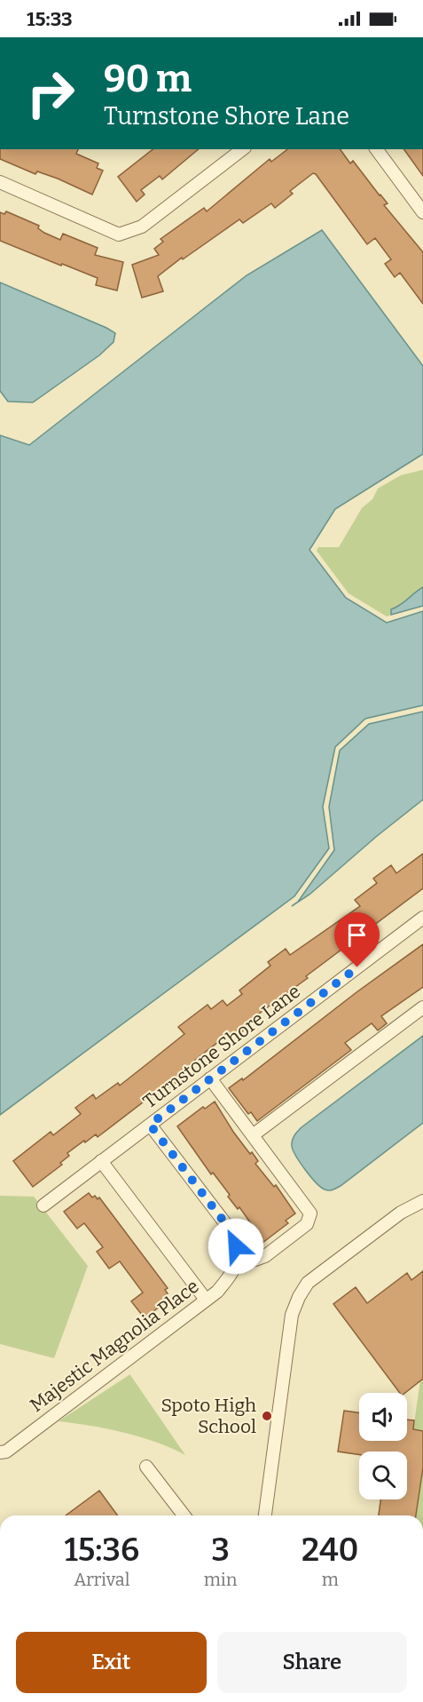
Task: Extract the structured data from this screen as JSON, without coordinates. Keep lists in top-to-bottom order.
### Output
{
  "streets": {
    "street": ["Turnstone Shore Lane", "Majestic Magnolia Place"]
  },
  "places": ["Spoto High School"],
  "page": {
    "status": "15:33",
    "turn": ["90 m", "Turnstone Shore Lane"],
    "eta": [
      "15:36",
      "Arrival",
      "3",
      "min",
      "240",
      "m"
    ],
    "buttons": ["Exit", "Share"]
  }
}
